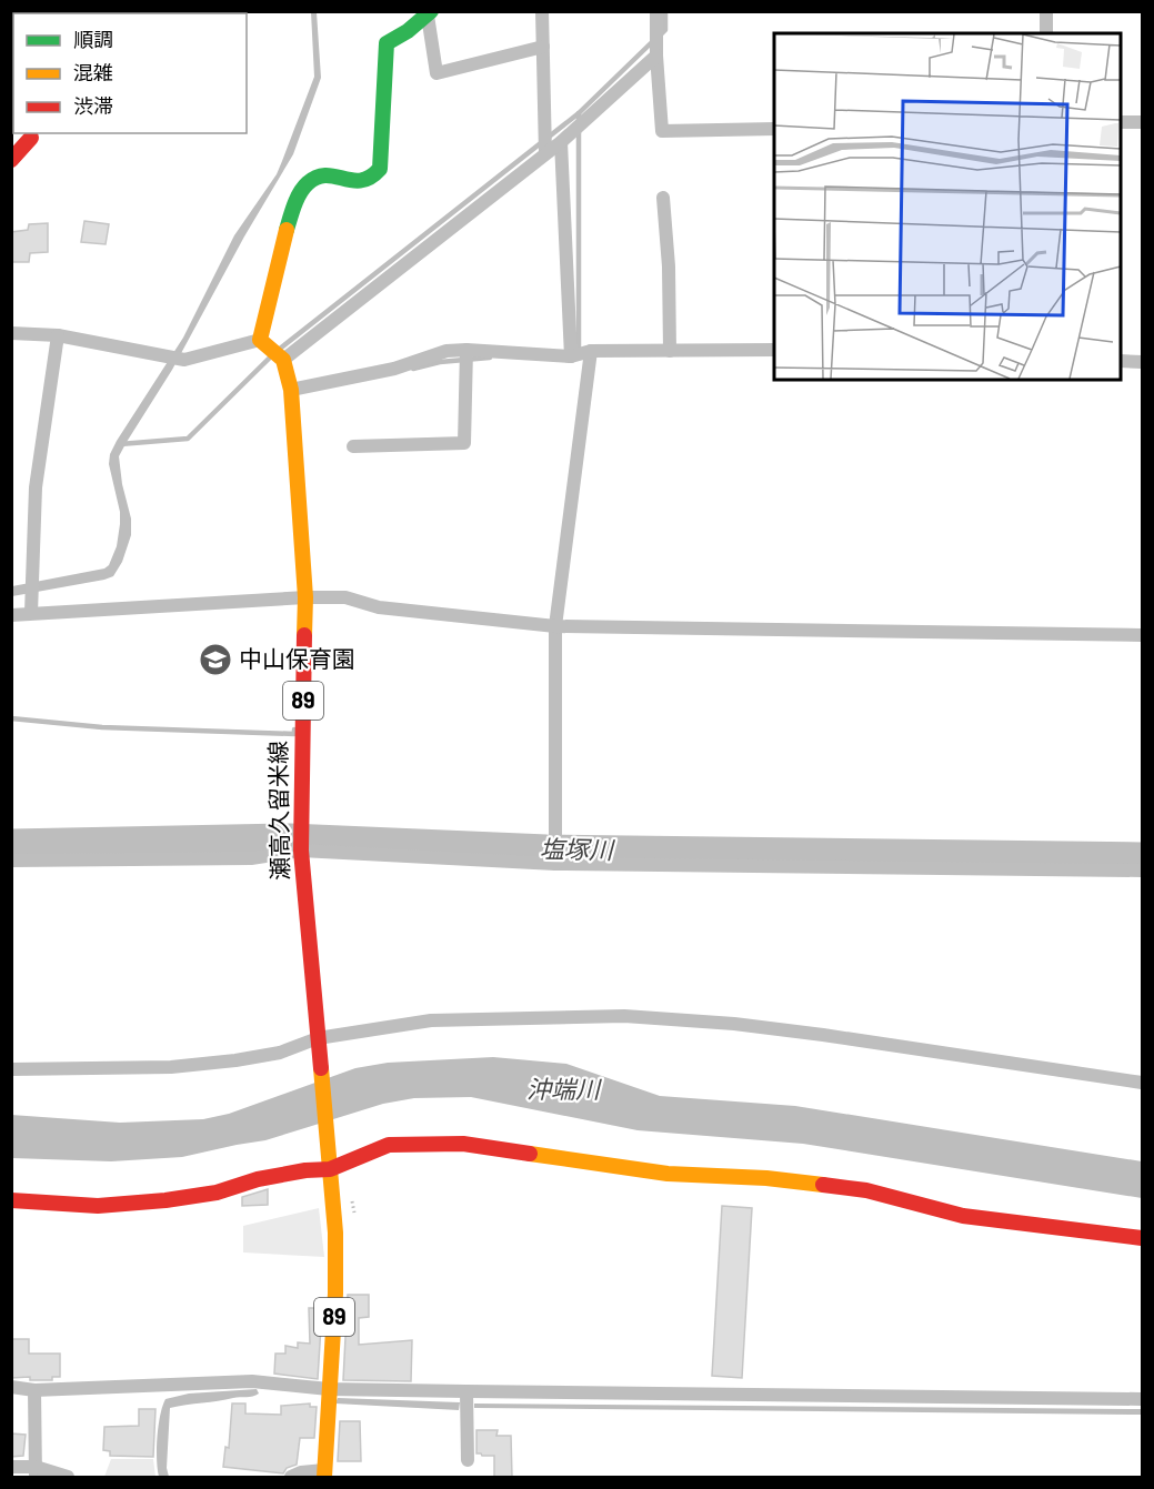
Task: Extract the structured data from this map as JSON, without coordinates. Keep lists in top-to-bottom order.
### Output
{
  "streets": {
    "main road": ["89", "瀬高久留米線"]
  },
  "water": ["塩塚川", "沖端川"],
  "places": {
    "school or university": ["中山保育園"]
  },
  "legend": ["順調", "混雑", "渋滞"]
}
